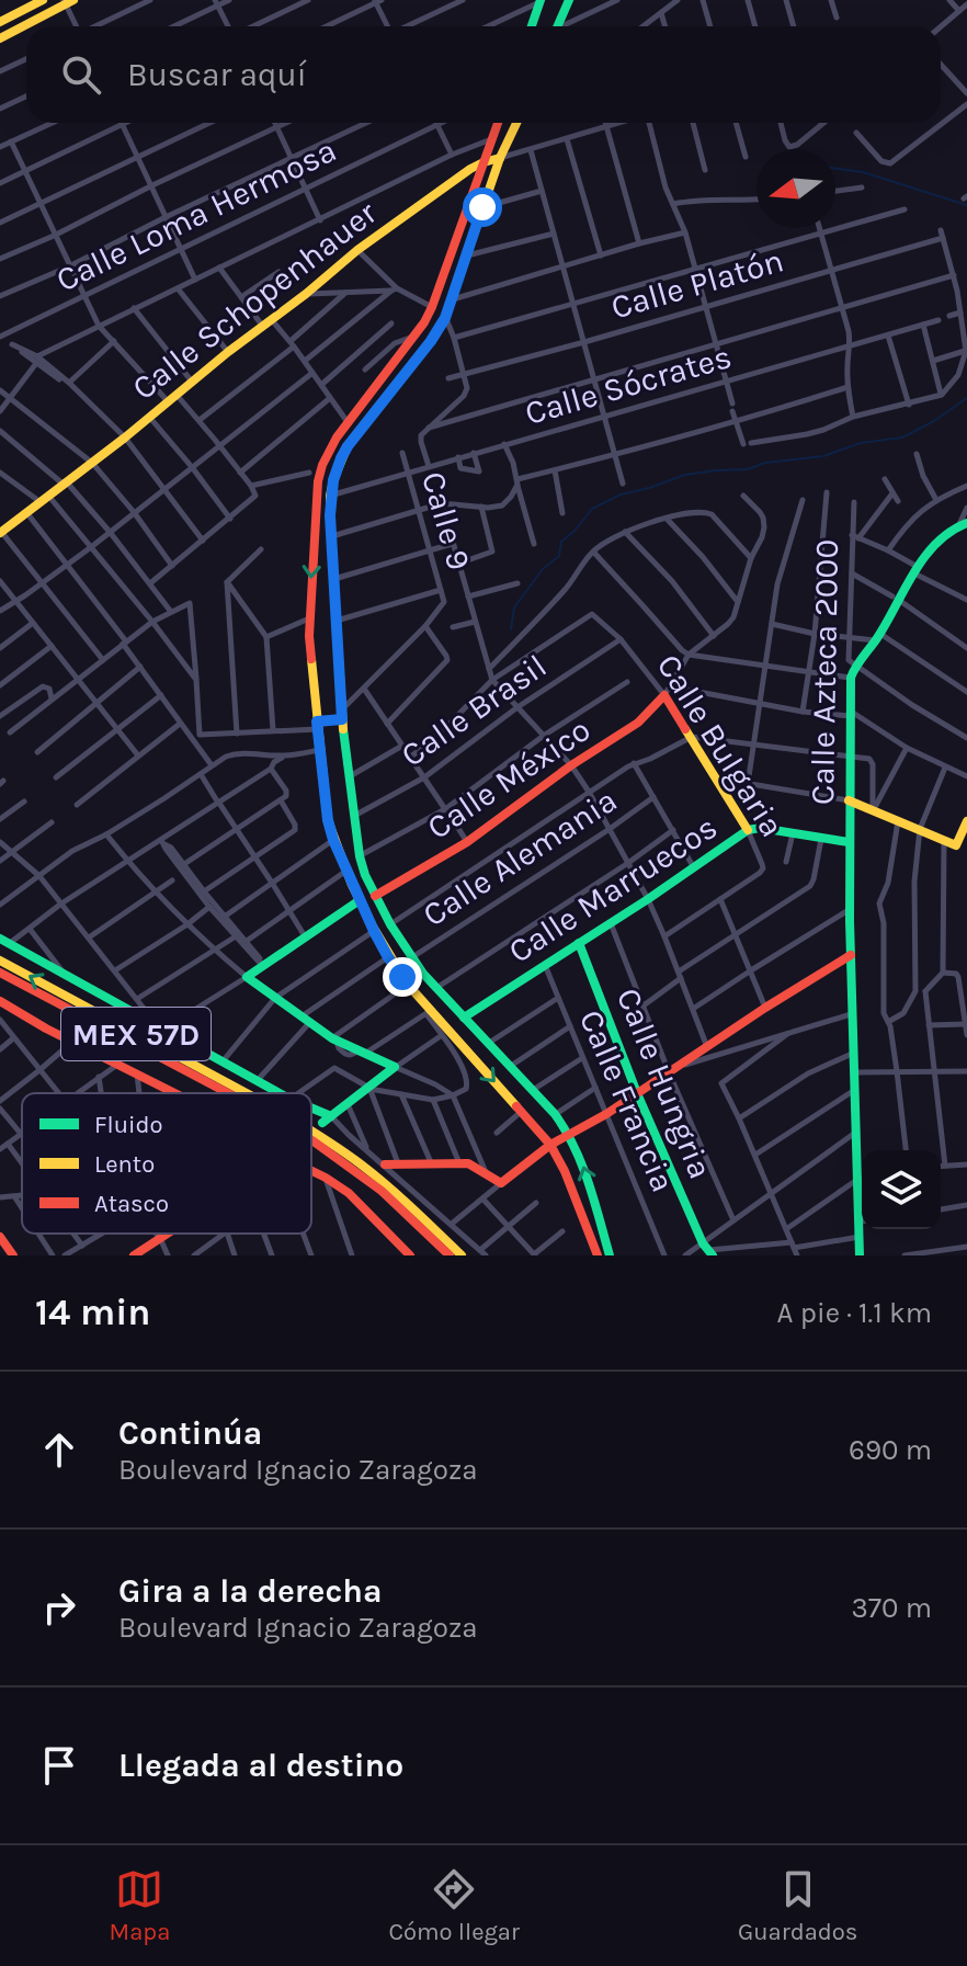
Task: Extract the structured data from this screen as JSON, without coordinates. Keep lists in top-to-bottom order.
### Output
{
  "streets": {
    "main road": [
      "Calle Schopenhauer",
      "Calle Azteca 2000",
      "Calle Bulgaria",
      "Calle México",
      "Calle Marruecos",
      "MEX 57D",
      "Calle Hungria"
    ],
    "street": [
      "Calle Loma Hermosa",
      "Calle Platón",
      "Calle Sócrates",
      "Calle 9",
      "Calle Brasil",
      "Calle Alemania",
      "Calle Francia"
    ]
  },
  "crossings": [
    ["Calle Sócrates", "Calle 9"],
    ["Calle Azteca 2000", "Calle Marruecos"],
    ["Calle Brasil", "Calle Bulgaria"],
    ["Calle Bulgaria", "Calle México"],
    ["Calle Bulgaria", "Calle Marruecos"],
    ["Calle Marruecos", "Calle Hungria"],
    ["Calle Marruecos", "Calle Francia"]
  ],
  "legend": ["Fluido", "Lento", "Atasco"],
  "north": "left",
  "page": {
    "search": "Buscar aquí",
    "heading": ["14 min", "A pie · 1.1 km"],
    "list": [
      ["Continúa", "Boulevard Ignacio Zaragoza", "690 m"],
      ["Gira a la derecha", "Boulevard Ignacio Zaragoza", "370 m"],
      "Llegada al destino"
    ],
    "nav": ["Mapa", "Cómo llegar", "Guardados"]
  }
}
